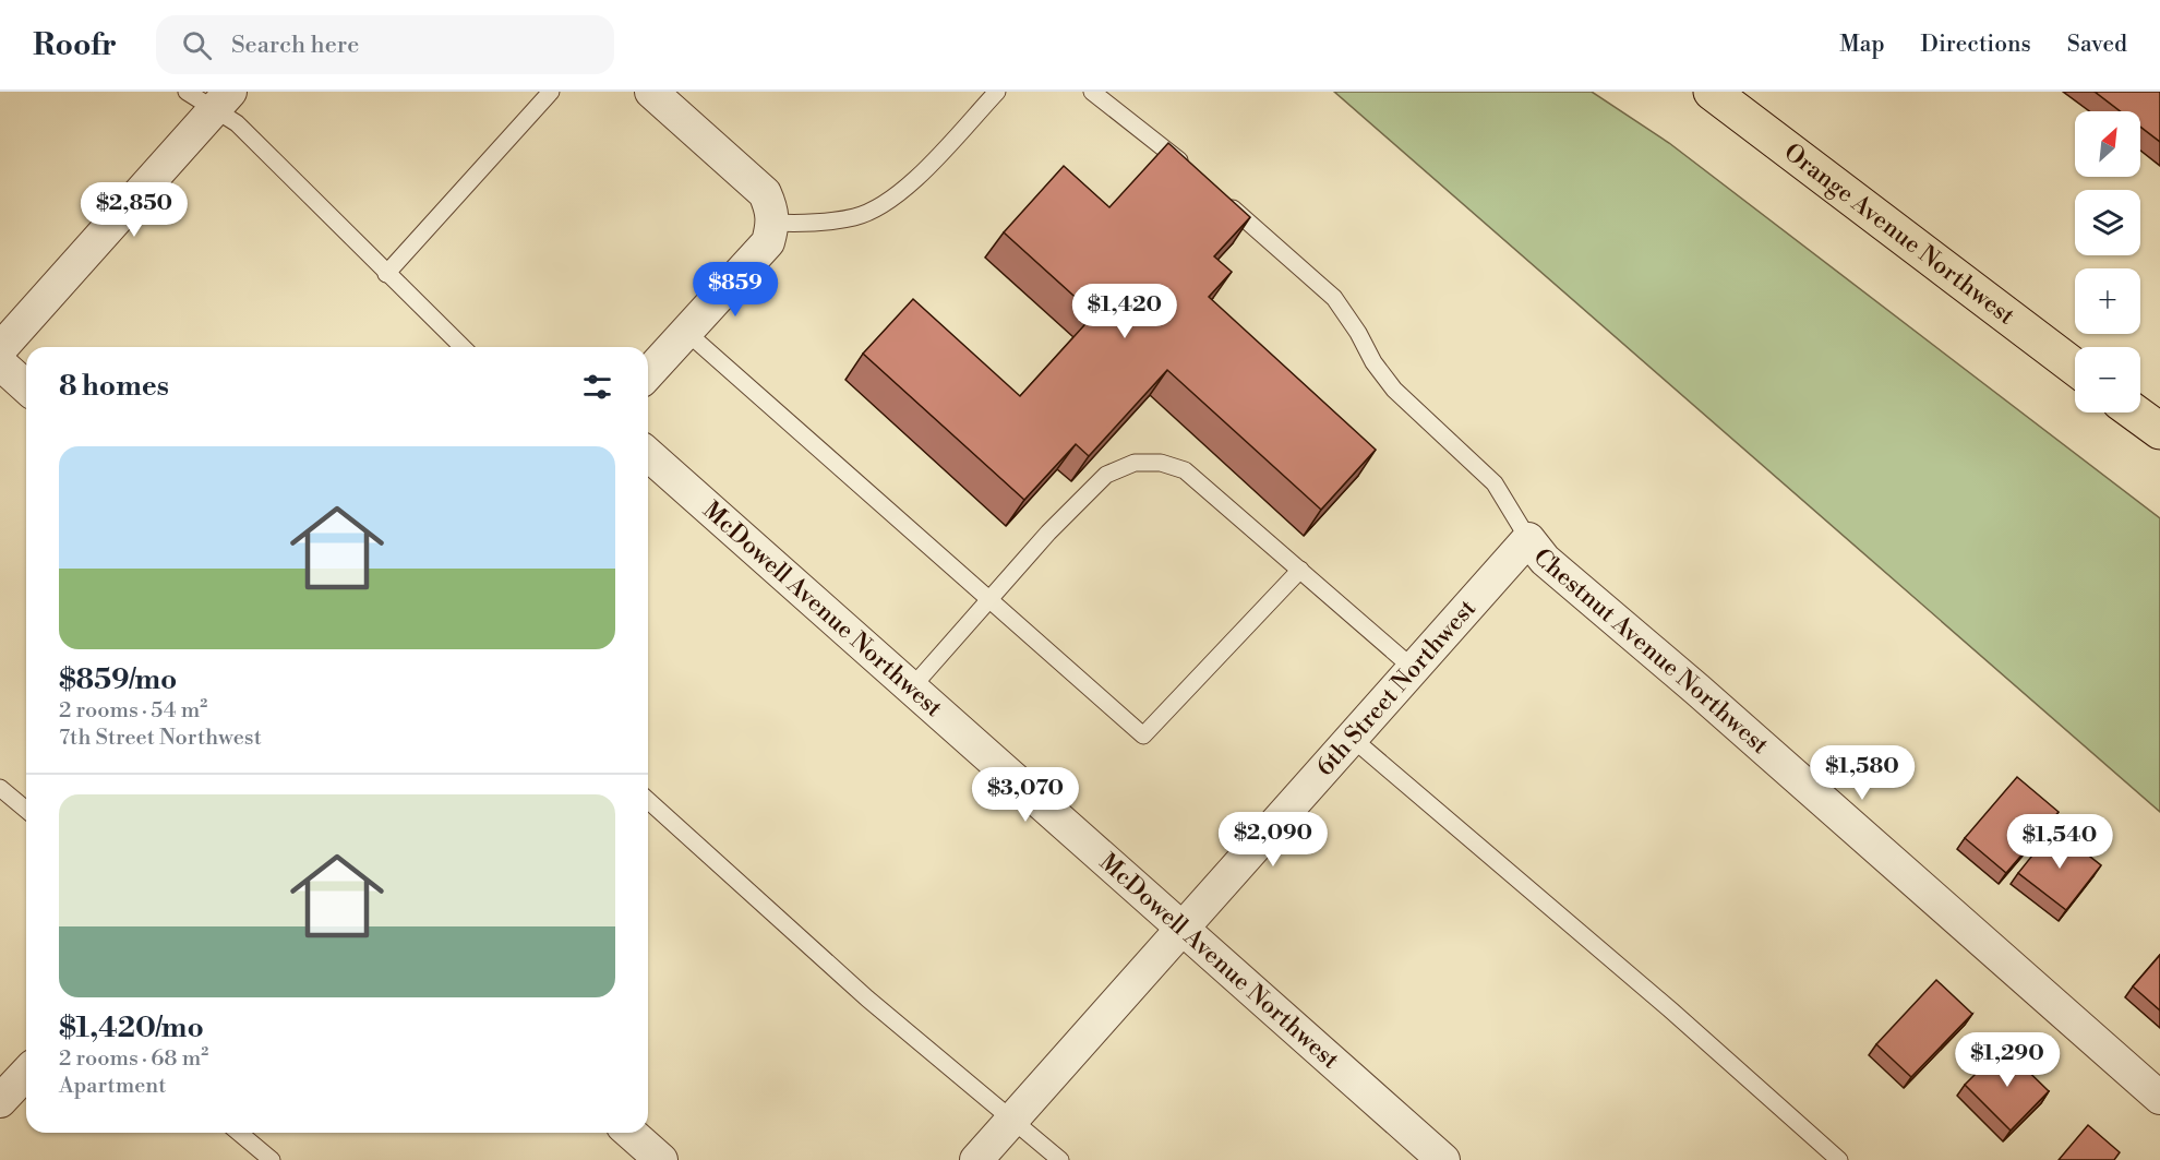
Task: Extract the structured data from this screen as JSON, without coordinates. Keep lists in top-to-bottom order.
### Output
{
  "streets": {
    "main road": ["Orange Avenue Northwest"],
    "street": ["McDowell Avenue Northwest", "Chestnut Avenue Northwest", "6th Street Northwest"]
  },
  "crossings": [
    ["McDowell Avenue Northwest", "6th Street Northwest"],
    ["Chestnut Avenue Northwest", "6th Street Northwest"]
  ],
  "north": "top right",
  "page": {
    "header": "Roofr",
    "search": "Search here",
    "nav": ["Map", "Directions", "Saved"],
    "map_buttons": ["+", "−"],
    "price": [
      "$2,850",
      "$859",
      "$1,420",
      "$1,580",
      "$3,070",
      "$2,090",
      "$1,540",
      "$1,290"
    ],
    "heading": "8 homes",
    "list": [
      {
        "name": "$859/mo",
        "note": "2 rooms · 54 m² · 7th Street Northwest"
      },
      {
        "name": "$1,420/mo",
        "note": "2 rooms · 68 m² · Apartment"
      }
    ]
  }
}
